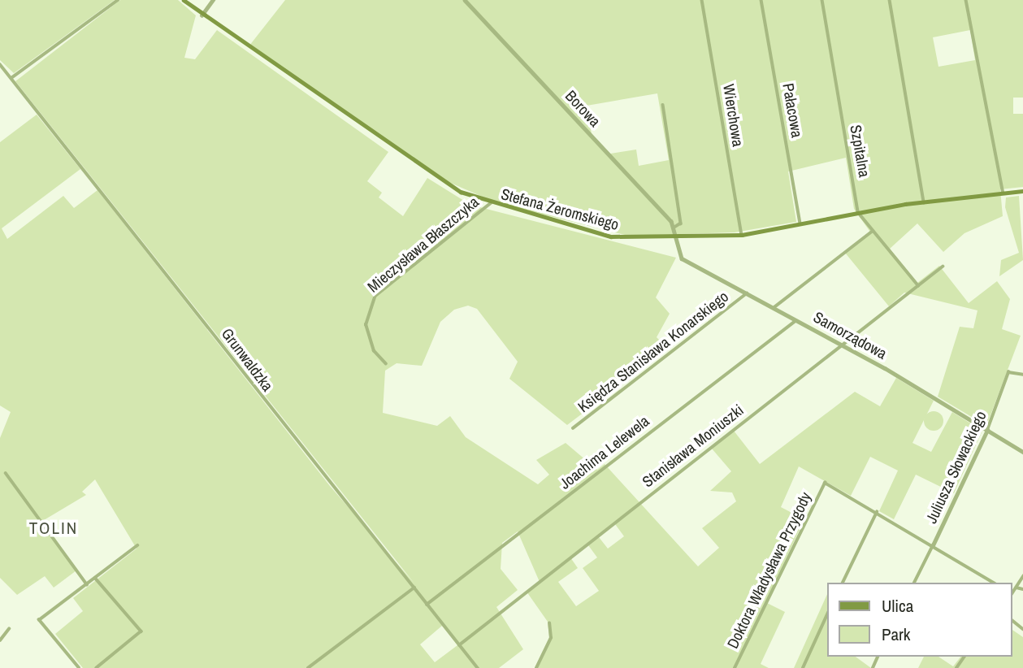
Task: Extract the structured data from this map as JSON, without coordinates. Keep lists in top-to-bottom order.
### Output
{
  "streets": {
    "main road": ["Stefana Żeromskiego"],
    "street": [
      "Borowa",
      "Pałacowa",
      "Wierchowa",
      "Szpitalna",
      "Mieczysława Błaszczyka",
      "Samorządowa",
      "Księdza Stanisława Konarskiego",
      "Grunwaldzka",
      "Stanisława Moniuszki",
      "Joachima Lelewela",
      "Juliusza Słowackiego",
      "Doktora Władysława Przygody"
    ]
  },
  "crossings": [
    ["Pałacowa", "Stefana Żeromskiego"],
    ["Wierchowa", "Stefana Żeromskiego"],
    ["Szpitalna", "Stefana Żeromskiego"],
    ["Szpitalna", "Stanisława Moniuszki"],
    ["Stefana Żeromskiego", "Mieczysława Błaszczyka"],
    ["Stefana Żeromskiego", "Samorządowa"],
    ["Samorządowa", "Księdza Stanisława Konarskiego"],
    ["Samorządowa", "Stanisława Moniuszki"],
    ["Samorządowa", "Joachima Lelewela"],
    ["Samorządowa", "Juliusza Słowackiego"],
    ["Grunwaldzka", "Stanisława Moniuszki"],
    ["Grunwaldzka", "Joachima Lelewela"]
  ],
  "districts": ["TOLIN"],
  "legend": ["Ulica", "Park"]
}
